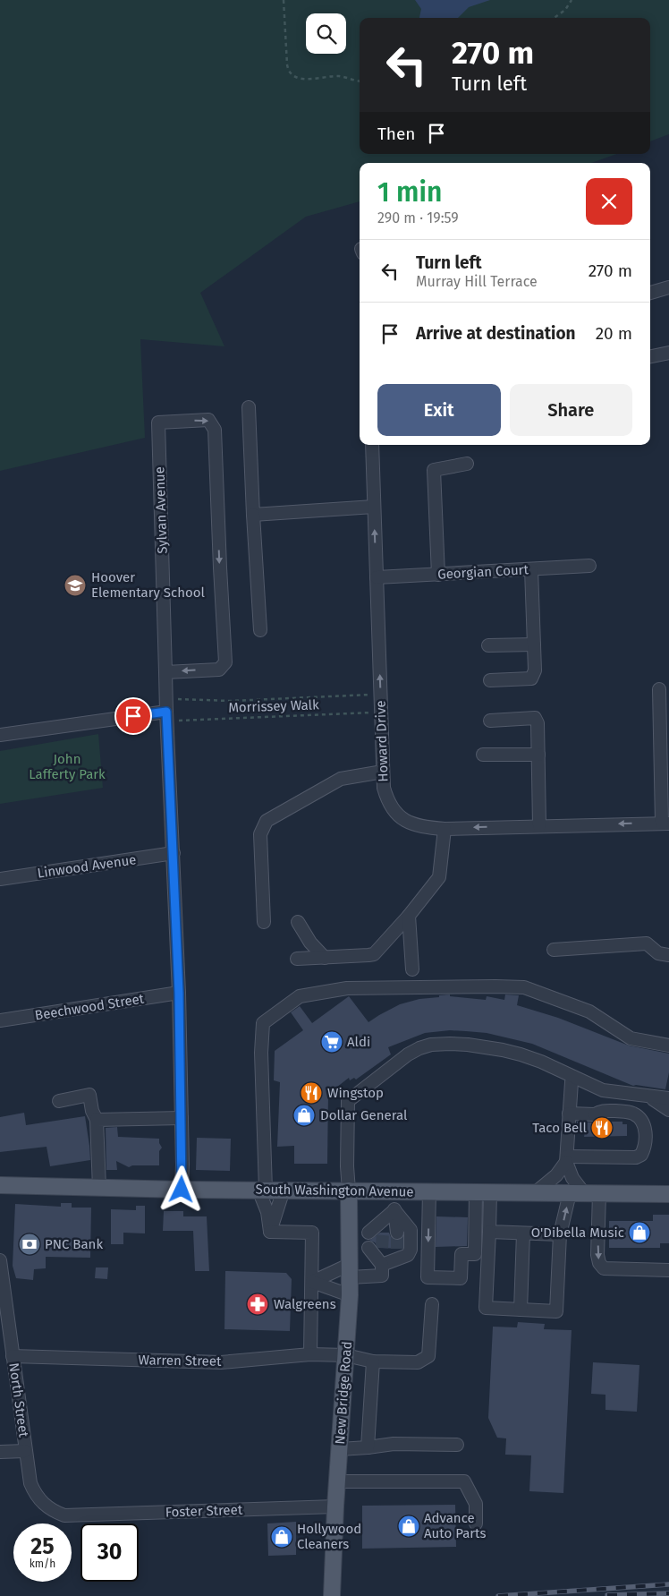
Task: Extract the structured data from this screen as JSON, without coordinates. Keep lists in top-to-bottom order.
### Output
{
  "streets": {
    "main road": ["South Washington Avenue", "New Bridge Road"],
    "street": [
      "Sylvan Avenue",
      "Georgian Court",
      "Howard Drive",
      "Linwood Avenue",
      "Beechwood Street",
      "Warren Street",
      "North Street",
      "Foster Street"
    ],
    "path": ["Morrissey Walk"]
  },
  "crossings": [
    ["Sylvan Avenue", "Morrissey Walk"],
    ["Sylvan Avenue", "Linwood Avenue"],
    ["Sylvan Avenue", "Beechwood Street"],
    ["Sylvan Avenue", "South Washington Avenue"],
    ["Georgian Court", "Howard Drive"],
    ["Morrissey Walk", "Howard Drive"],
    ["South Washington Avenue", "New Bridge Road"],
    ["Warren Street", "New Bridge Road"],
    ["Warren Street", "North Street"],
    ["New Bridge Road", "Foster Street"],
    ["North Street", "Foster Street"]
  ],
  "parks": ["John Lafferty Park"],
  "places": {
    "school or university": ["Hoover Elementary School"],
    "supermarket": ["Aldi"],
    "restaurant": ["Wingstop", "Taco Bell"],
    "shop": [
      "Dollar General",
      "O'Dibella Music",
      "Advance Auto Parts",
      "Hollywood Cleaners"
    ],
    "bank": ["PNC Bank"],
    "pharmacy": ["Walgreens"]
  },
  "page": {
    "turn": ["270 m", "Turn left"],
    "then": "Then",
    "heading": ["1 min", "290 m · 19:59"],
    "list": [
      {
        "name": "Turn left",
        "note": "Murray Hill Terrace",
        "value": "270 m"
      },
      {
        "name": "Arrive at destination",
        "value": "20 m"
      }
    ],
    "buttons": ["Exit", "Share"],
    "speed": "25 km/h",
    "limit": "30"
  }
}
